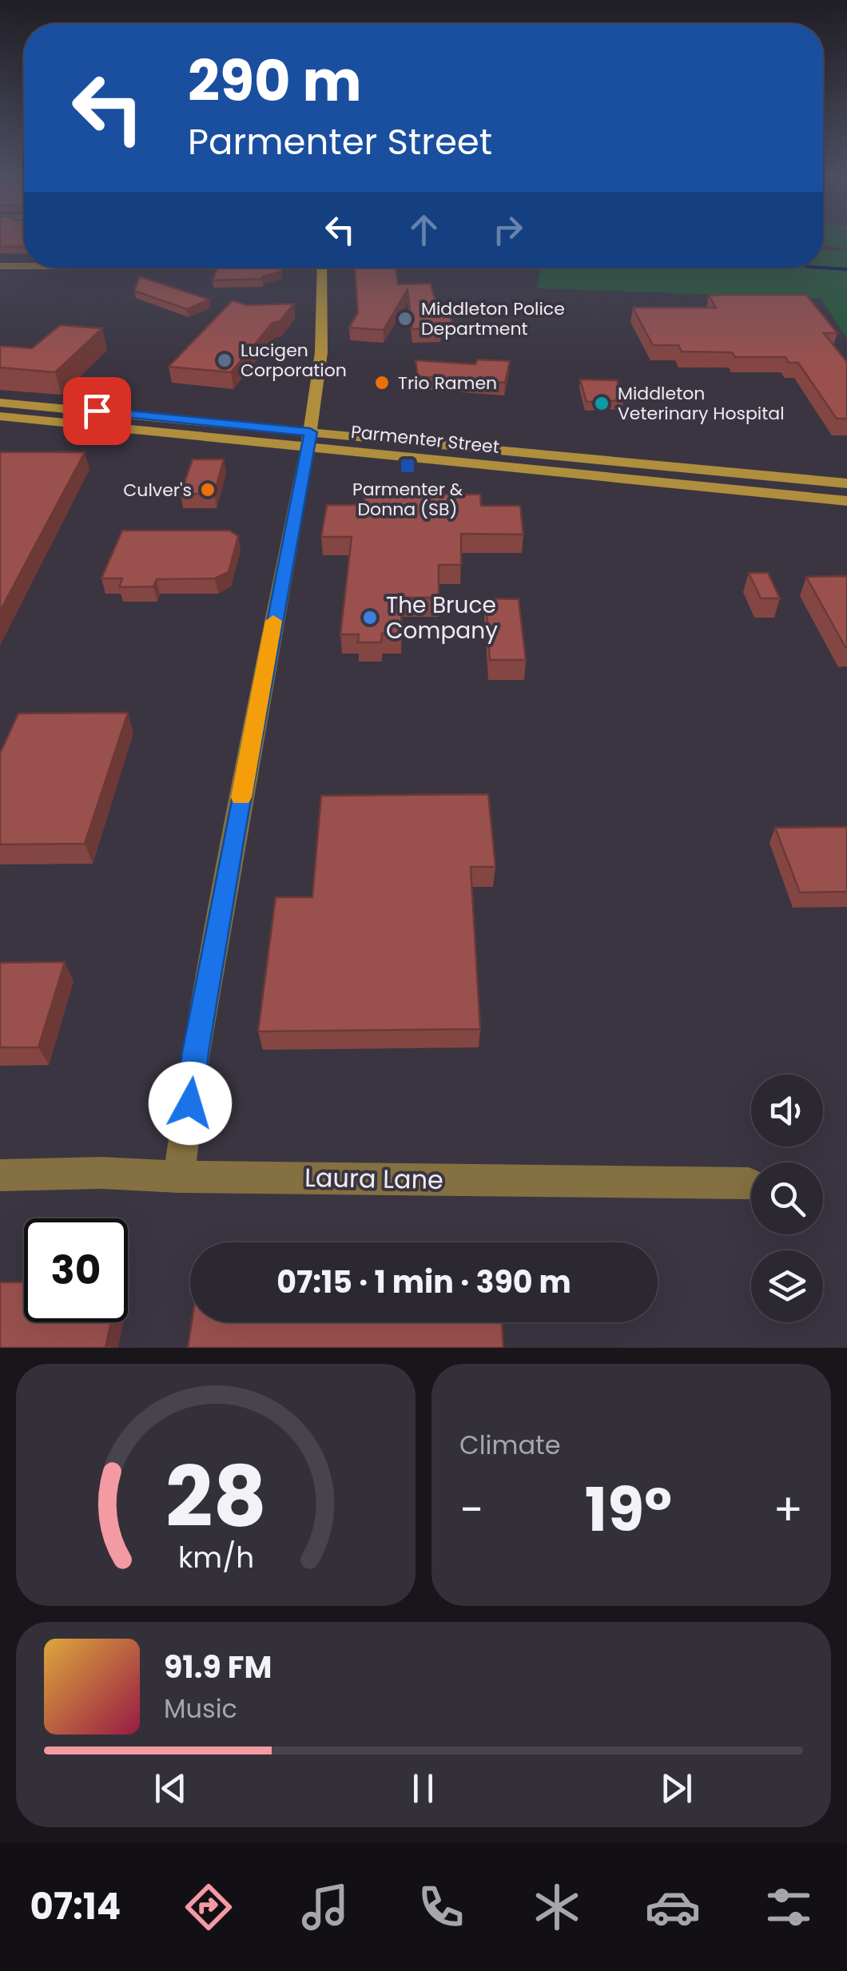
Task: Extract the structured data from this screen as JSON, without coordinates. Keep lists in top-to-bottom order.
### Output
{
  "streets": {
    "street": ["Parmenter Street", "Laura Lane"]
  },
  "places": {
    "other": [
      "Middleton Police Department",
      "Lucigen Corporation",
      "Trio Ramen",
      "Middleton Veterinary Hospital",
      "Culver's",
      "The Bruce Company"
    ],
    "transit": ["Parmenter & Donna (SB)"]
  },
  "page": {
    "turn": ["290 m", "Parmenter Street"],
    "limit": "30",
    "trip": "07:15 · 1 min · 390 m",
    "tile": "Climate",
    "heat": ["−", "19°", "+"],
    "song": ["91.9 FM", "Music"],
    "tabs": "07:14",
    "gauge": ["28", "km/h"]
  }
}
